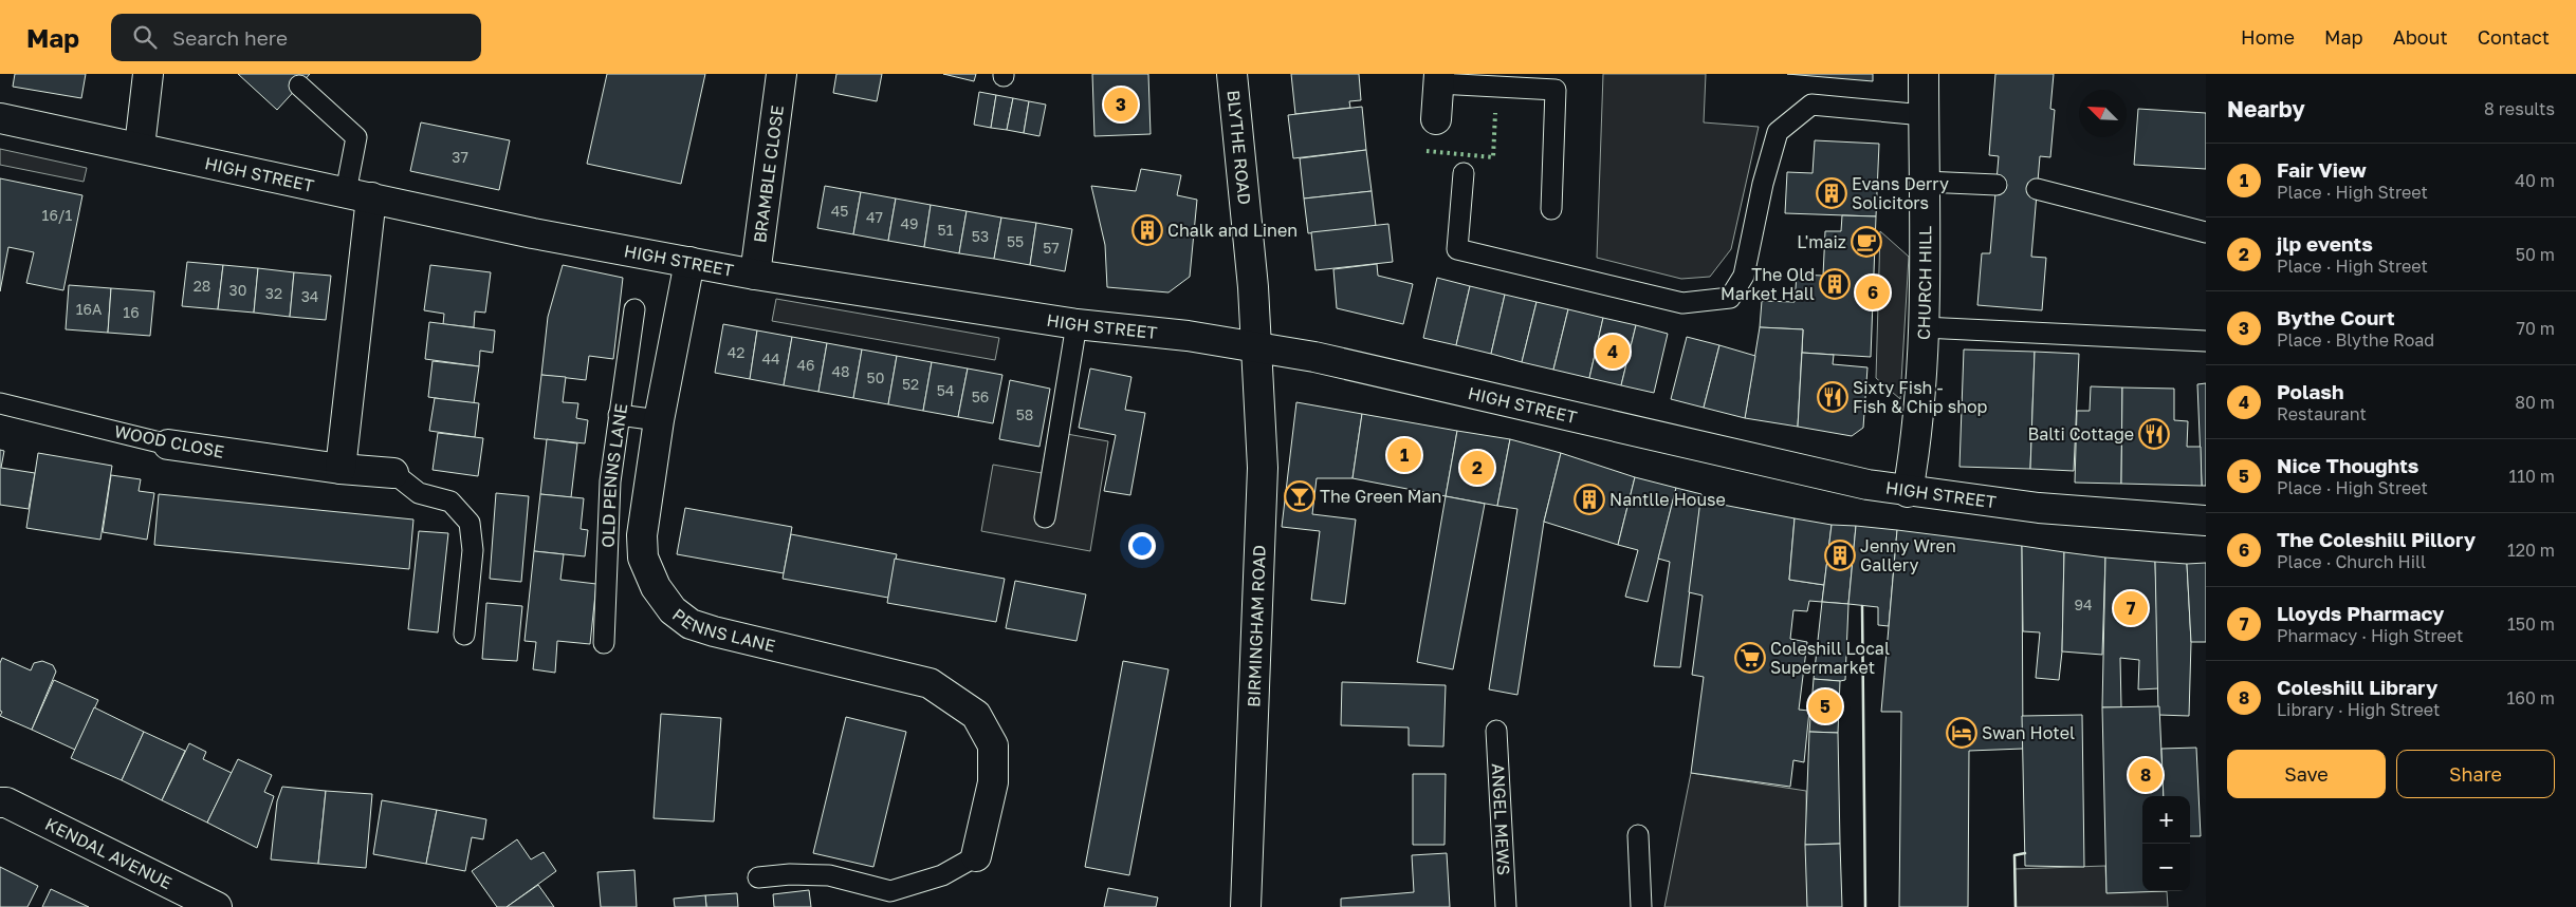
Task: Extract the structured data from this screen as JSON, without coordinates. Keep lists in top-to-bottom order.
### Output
{
  "streets": {
    "main road": [
      "BLYTHE ROAD",
      "HIGH STREET",
      "BRAMBLE CLOSE",
      "CHURCH HILL",
      "WOOD CLOSE",
      "BIRMINGHAM ROAD",
      "PENNS LANE",
      "KENDAL AVENUE"
    ],
    "lane": ["OLD PENNS LANE", "ANGEL MEWS"]
  },
  "crossings": [
    ["BLYTHE ROAD", "HIGH STREET"],
    ["BLYTHE ROAD", "BIRMINGHAM ROAD"],
    ["HIGH STREET", "BRAMBLE CLOSE"],
    ["HIGH STREET", "CHURCH HILL"],
    ["HIGH STREET", "BIRMINGHAM ROAD"],
    ["HIGH STREET", "PENNS LANE"]
  ],
  "places": {
    "building": [
      "Evans Derry Solicitors",
      "Chalk and Linen",
      "The Old Market Hall",
      "Nantlle House",
      "Jenny Wren Gallery"
    ],
    "cafe": ["L'maiz"],
    "restaurant": ["Sixty Fish - Fish & Chip shop", "Balti Cottage"],
    "bar": ["The Green Man"],
    "supermarket": ["Coleshill Local Supermarket"],
    "hotel": ["Swan Hotel"]
  },
  "house_numbers": [
    "37",
    "45",
    "16/1",
    "47",
    "49",
    "51",
    "53",
    "55",
    "57",
    "28",
    "30",
    "32",
    "34",
    "16A",
    "16",
    "42",
    "44",
    "46",
    "48",
    "50",
    "52",
    "54",
    "56",
    "58",
    "94"
  ],
  "north": "top left",
  "page": {
    "header": "Map",
    "search": "Search here",
    "nav": [
      "Home",
      "Map",
      "About",
      "Contact"
    ],
    "heading": ["Nearby", "8 results"],
    "pins": [
      "3",
      "6",
      "4",
      "1",
      "2",
      "7",
      "5",
      "8"
    ],
    "list": [
      {
        "mark": "1",
        "name": "Fair View",
        "note": "Place · High Street",
        "value": "40 m"
      },
      {
        "mark": "2",
        "name": "jlp events",
        "note": "Place · High Street",
        "value": "50 m"
      },
      {
        "mark": "3",
        "name": "Bythe Court",
        "note": "Place · Blythe Road",
        "value": "70 m"
      },
      {
        "mark": "4",
        "name": "Polash",
        "note": "Restaurant",
        "value": "80 m"
      },
      {
        "mark": "5",
        "name": "Nice Thoughts",
        "note": "Place · High Street",
        "value": "110 m"
      },
      {
        "mark": "6",
        "name": "The Coleshill Pillory",
        "note": "Place · Church Hill",
        "value": "120 m"
      },
      {
        "mark": "7",
        "name": "Lloyds Pharmacy",
        "note": "Pharmacy · High Street",
        "value": "150 m"
      },
      {
        "mark": "8",
        "name": "Coleshill Library",
        "note": "Library · High Street",
        "value": "160 m"
      }
    ],
    "buttons": ["Save", "Share"],
    "map_buttons": ["+", "−"]
  }
}
